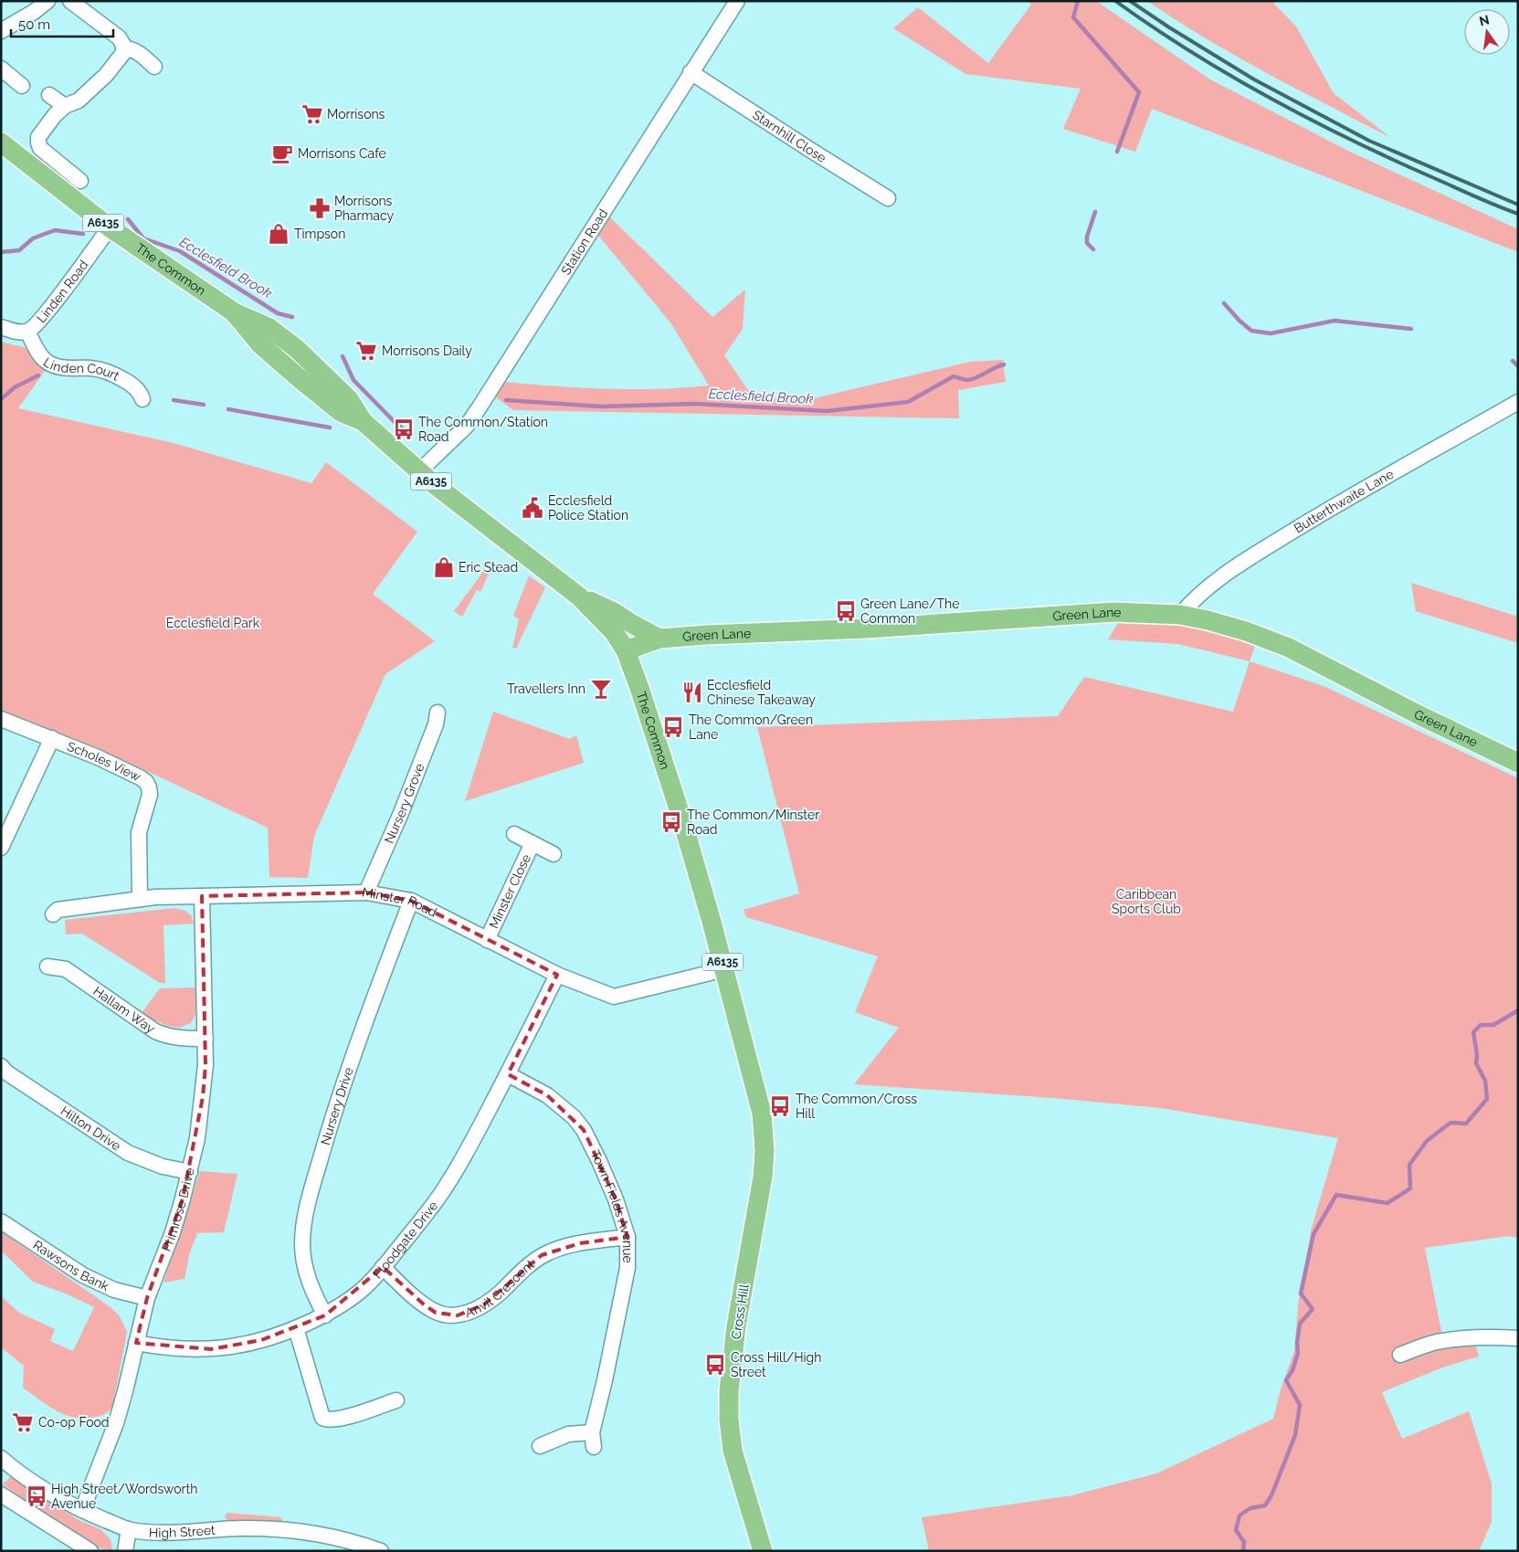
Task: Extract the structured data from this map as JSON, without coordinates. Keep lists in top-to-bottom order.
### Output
{
  "streets": {
    "main road": [
      "A6135",
      "The Common",
      "Green Lane",
      "Cross Hill"
    ],
    "street": [
      "Starnhill Close",
      "Station Road",
      "Linden Road",
      "Linden Court",
      "Butterthwaite Lane",
      "Scholes View",
      "Nursery Grove",
      "Minster Close",
      "Minster Road",
      "Hallam Way",
      "Nursery Drive",
      "Hilton Drive",
      "Town Fields Avenue",
      "Primrose Drive",
      "Floodgate Drive",
      "Rawsons Bank",
      "Anvil Crescent",
      "High Street"
    ]
  },
  "crossings": [
    ["Starnhill Close", "Station Road"],
    ["Station Road", "The Common"],
    ["The Common", "Linden Road"],
    ["The Common", "Green Lane"],
    ["The Common", "Minster Road"],
    ["The Common", "Cross Hill"],
    ["Linden Road", "Linden Court"],
    ["Butterthwaite Lane", "Green Lane"],
    ["Scholes View", "Minster Road"],
    ["Nursery Grove", "Minster Road"],
    ["Minster Close", "Minster Road"],
    ["Minster Road", "Nursery Drive"],
    ["Minster Road", "Primrose Drive"],
    ["Minster Road", "Floodgate Drive"],
    ["Hallam Way", "Primrose Drive"],
    ["Nursery Drive", "Floodgate Drive"],
    ["Hilton Drive", "Primrose Drive"],
    ["Town Fields Avenue", "Floodgate Drive"],
    ["Town Fields Avenue", "Anvil Crescent"],
    ["Primrose Drive", "Floodgate Drive"],
    ["Primrose Drive", "Rawsons Bank"],
    ["Primrose Drive", "High Street"],
    ["Floodgate Drive", "Anvil Crescent"]
  ],
  "water": ["Ecclesfield Brook"],
  "parks": ["Ecclesfield Park", "Caribbean Sports Club"],
  "places": {
    "supermarket": ["Morrisons", "Morrisons Daily", "Co-op Food"],
    "cafe": ["Morrisons Cafe"],
    "pharmacy": ["Morrisons Pharmacy"],
    "shop": ["Timpson", "Eric Stead"],
    "bus stop": [
      "The Common/Station Road",
      "Green Lane/The Common",
      "The Common/Green Lane",
      "The Common/Minster Road",
      "The Common/Cross Hill",
      "Cross Hill/High Street",
      "High Street/Wordsworth Avenue"
    ],
    "public building": ["Ecclesfield Police Station"],
    "bar": ["Travellers Inn"],
    "restaurant": ["Ecclesfield Chinese Takeaway"]
  },
  "scale_bar": "50 m",
  "north": "top"
}
